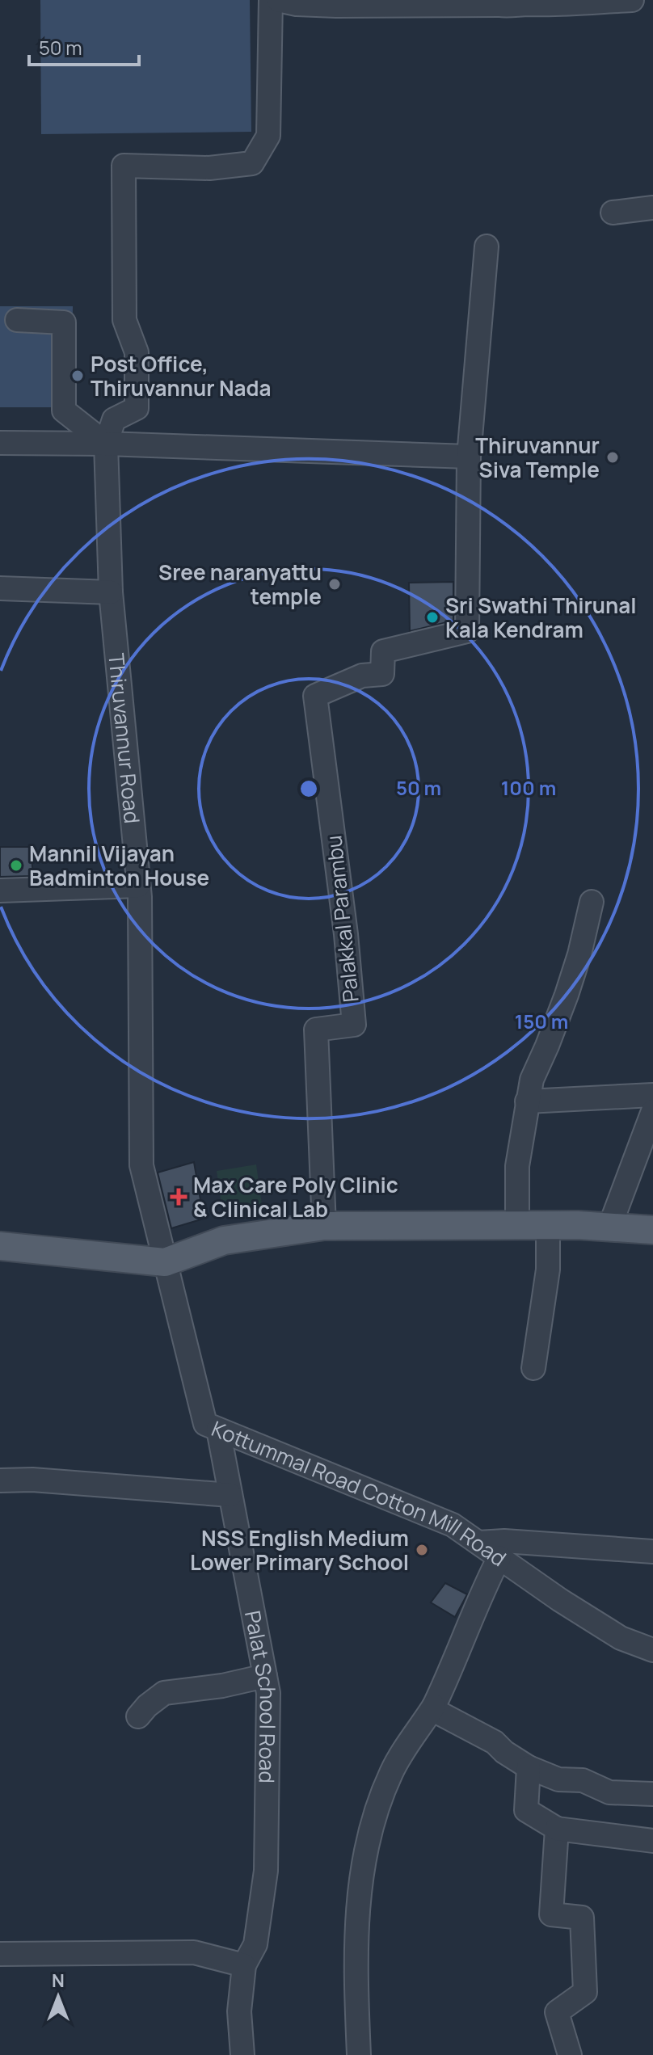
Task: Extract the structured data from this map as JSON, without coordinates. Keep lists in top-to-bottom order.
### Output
{
  "streets": {
    "street": [
      "Thiruvannur Road",
      "Palakkal Parambu",
      "Kottummal Road Cotton Mill Road",
      "Palat School Road"
    ]
  },
  "crossings": [
    ["Thiruvannur Road", "Kottummal Road Cotton Mill Road"],
    ["Kottummal Road Cotton Mill Road", "Palat School Road"]
  ],
  "places": {
    "other": [
      "Post Office, Thiruvannur Nada",
      "Thiruvannur Siva Temple",
      "Sree naranyattu temple",
      "Sri Swathi Thirunal Kala Kendram",
      "Mannil Vijayan Badminton House",
      "NSS English Medium Lower Primary School"
    ],
    "health": ["Max Care Poly Clinic & Clinical Lab"]
  },
  "scale_bar": "50 m",
  "north": "top",
  "rings": ["50 m", "100 m", "150 m"]
}
